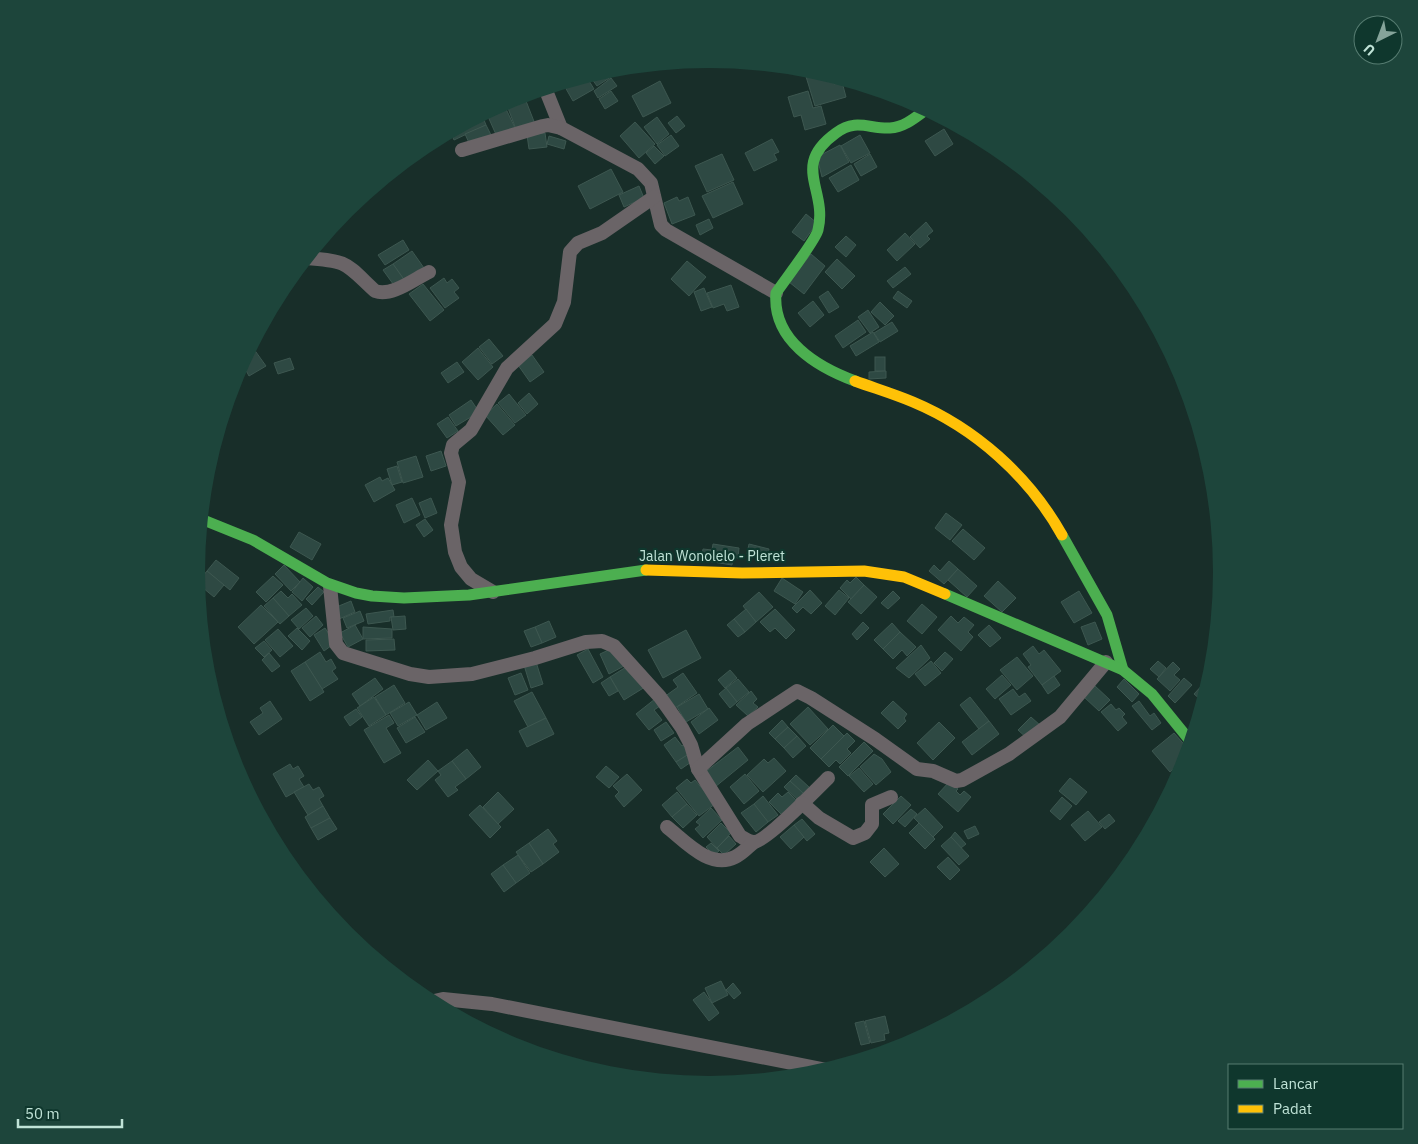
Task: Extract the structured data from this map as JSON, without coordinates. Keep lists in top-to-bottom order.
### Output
{
  "streets": {
    "main road": ["Jalan Wonolelo - Pleret"]
  },
  "legend": ["Lancar", "Padat"],
  "scale_bar": "50 m",
  "north": "bottom left"
}
